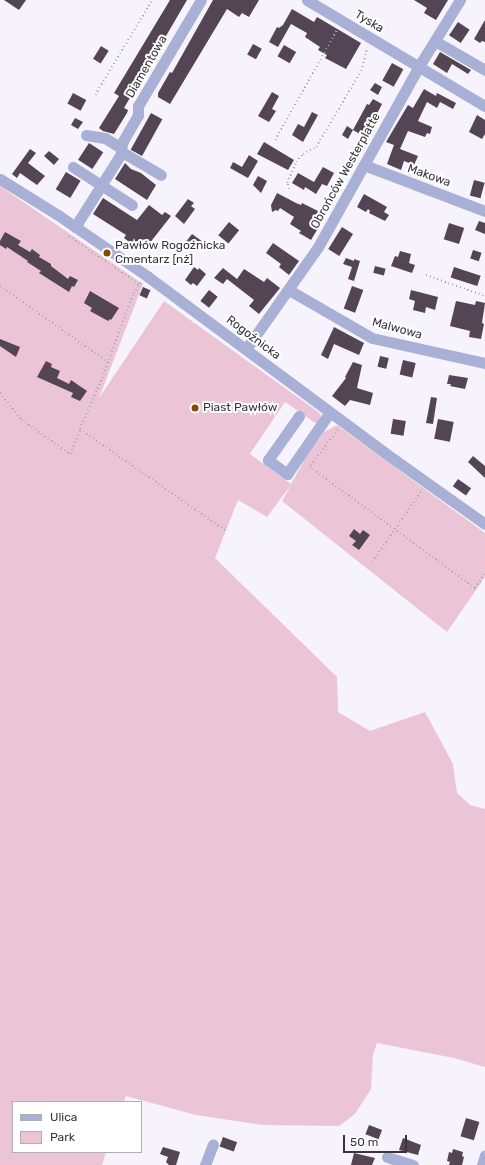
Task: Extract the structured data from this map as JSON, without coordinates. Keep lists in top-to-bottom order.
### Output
{
  "streets": {
    "street": [
      "Tyska",
      "Diamentowa",
      "Obrońców Westerplatte",
      "Makowa",
      "Malwowa",
      "Rogoźnicka"
    ]
  },
  "crossings": [
    ["Tyska", "Obrońców Westerplatte"],
    ["Diamentowa", "Rogoźnicka"],
    ["Obrońców Westerplatte", "Makowa"],
    ["Obrońców Westerplatte", "Malwowa"],
    ["Obrońców Westerplatte", "Rogoźnicka"]
  ],
  "places": ["Pawłów Rogoźnicka Cmentarz [nż]", "Piast Pawłów"],
  "legend": ["Ulica", "Park"],
  "scale_bar": "50 m"
}
